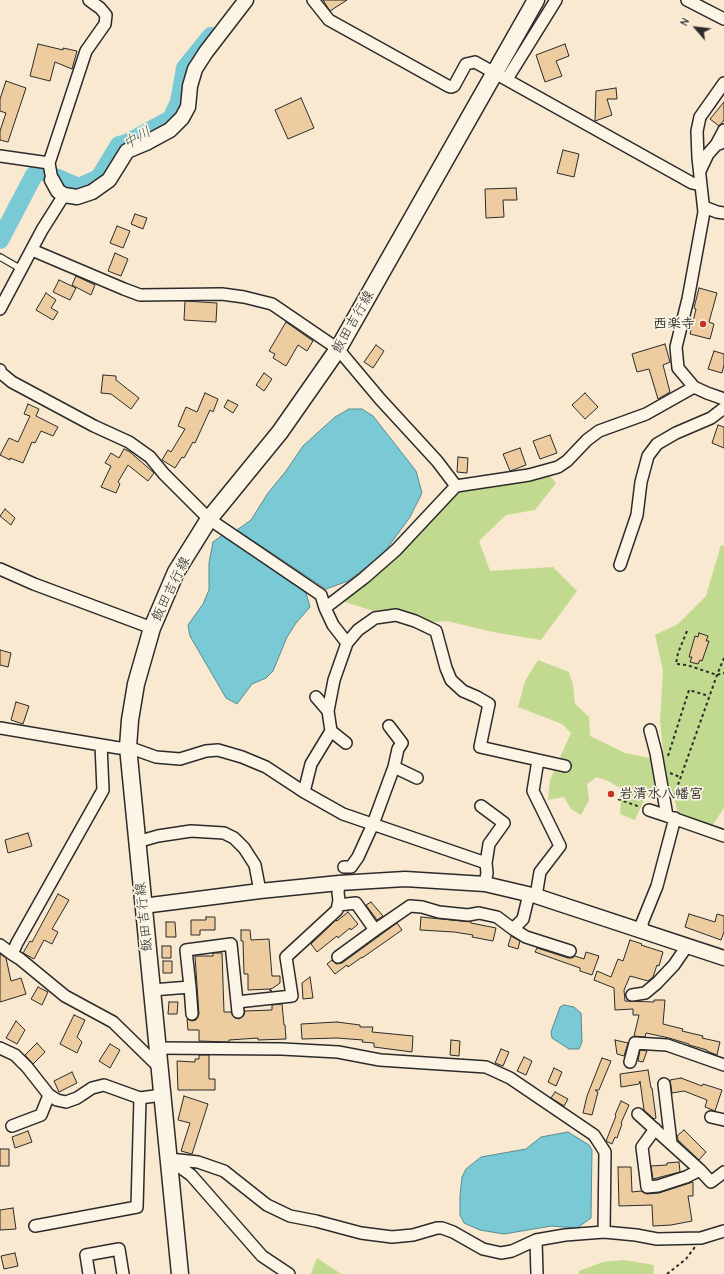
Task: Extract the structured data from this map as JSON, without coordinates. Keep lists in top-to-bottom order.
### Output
{
  "streets": {
    "main road": ["飯田吉行線"]
  },
  "water": ["中川"],
  "places": ["西楽寺", "岩清水八幡宮"],
  "north": "top left"
}
